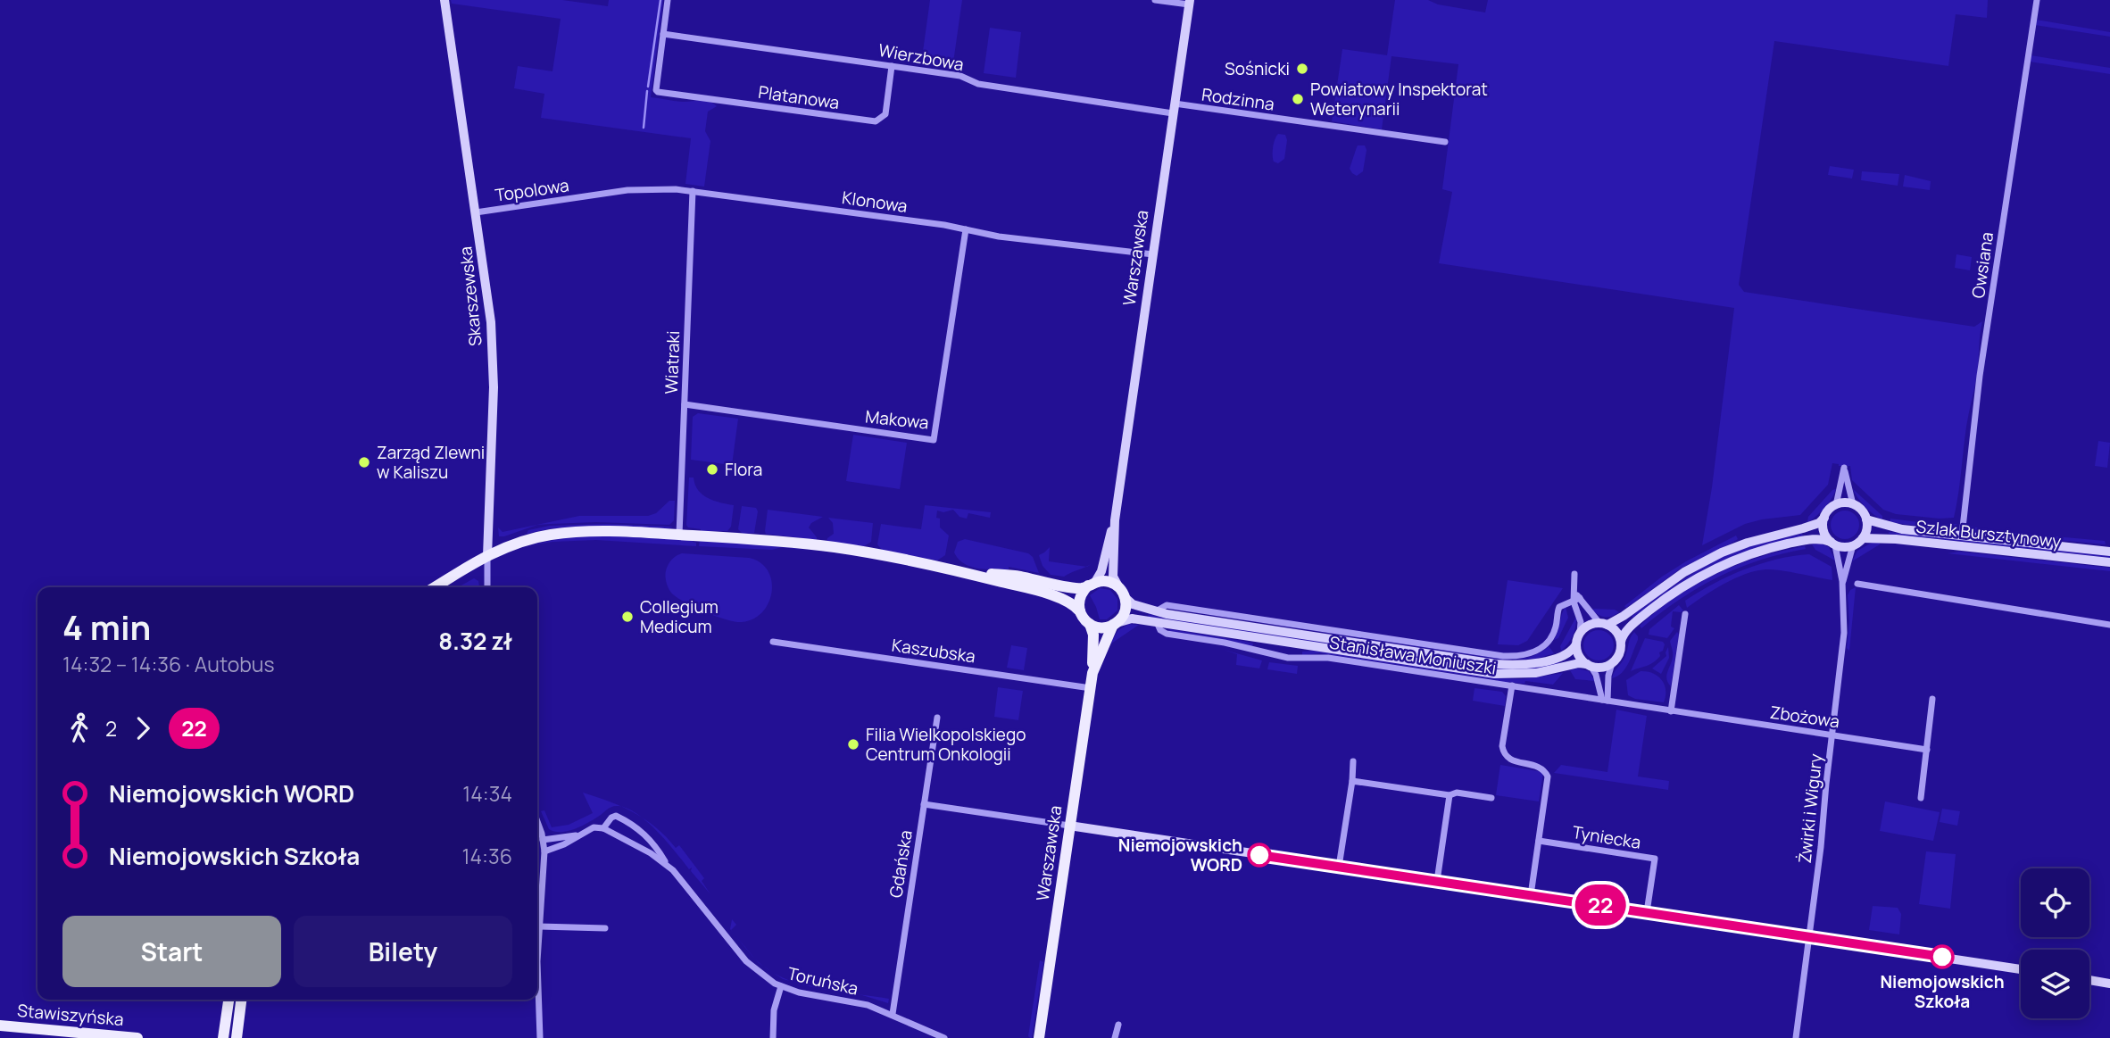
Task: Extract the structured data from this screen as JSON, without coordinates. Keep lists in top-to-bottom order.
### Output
{
  "streets": {
    "main road": [
      "Warszawska",
      "Skarszewska",
      "Szlak Bursztynowy",
      "Stanisława Moniuszki",
      "Stawiszyńska"
    ],
    "street": [
      "Wierzbowa",
      "Platanowa",
      "Rodzinna",
      "Topolowa",
      "Klonowa",
      "Owsiana",
      "Wiatraki",
      "Makowa",
      "Kaszubska",
      "Zbożowa",
      "Żwirki i Wigury",
      "Tyniecka",
      "Gdańska",
      "Toruńska"
    ]
  },
  "crossings": [
    ["Wierzbowa", "Platanowa"],
    ["Wierzbowa", "Rodzinna"],
    ["Wierzbowa", "Warszawska"],
    ["Rodzinna", "Warszawska"],
    ["Topolowa", "Klonowa"],
    ["Topolowa", "Skarszewska"],
    ["Klonowa", "Warszawska"],
    ["Klonowa", "Wiatraki"],
    ["Klonowa", "Makowa"],
    ["Warszawska", "Kaszubska"],
    ["Warszawska", "Stanisława Moniuszki"],
    ["Owsiana", "Szlak Bursztynowy"],
    ["Wiatraki", "Makowa"],
    ["Szlak Bursztynowy", "Żwirki i Wigury"],
    ["Stanisława Moniuszki", "Zbożowa"],
    ["Zbożowa", "Żwirki i Wigury"],
    ["Gdańska", "Toruńska"]
  ],
  "places": [
    "Sośnicki",
    "Powiatowy Inspektorat Weterynarii",
    "Zarząd Zlewni w Kaliszu",
    "Flora",
    "Collegium Medicum",
    "Filia Wielkopolskiego Centrum Onkologii",
    "Niemojowskich WORD",
    "Niemojowskich Szkoła"
  ],
  "lines": ["bus line 22"],
  "page": {
    "on_map": "22",
    "heading": ["4 min", "14:32 – 14:36 · Autobus", "8.32 zł"],
    "legs": ["2", "22"],
    "list": [
      {
        "name": "Niemojowskich WORD",
        "value": "14:34"
      },
      {
        "name": "Niemojowskich Szkoła",
        "value": "14:36"
      }
    ],
    "buttons": ["Start", "Bilety"]
  }
}
